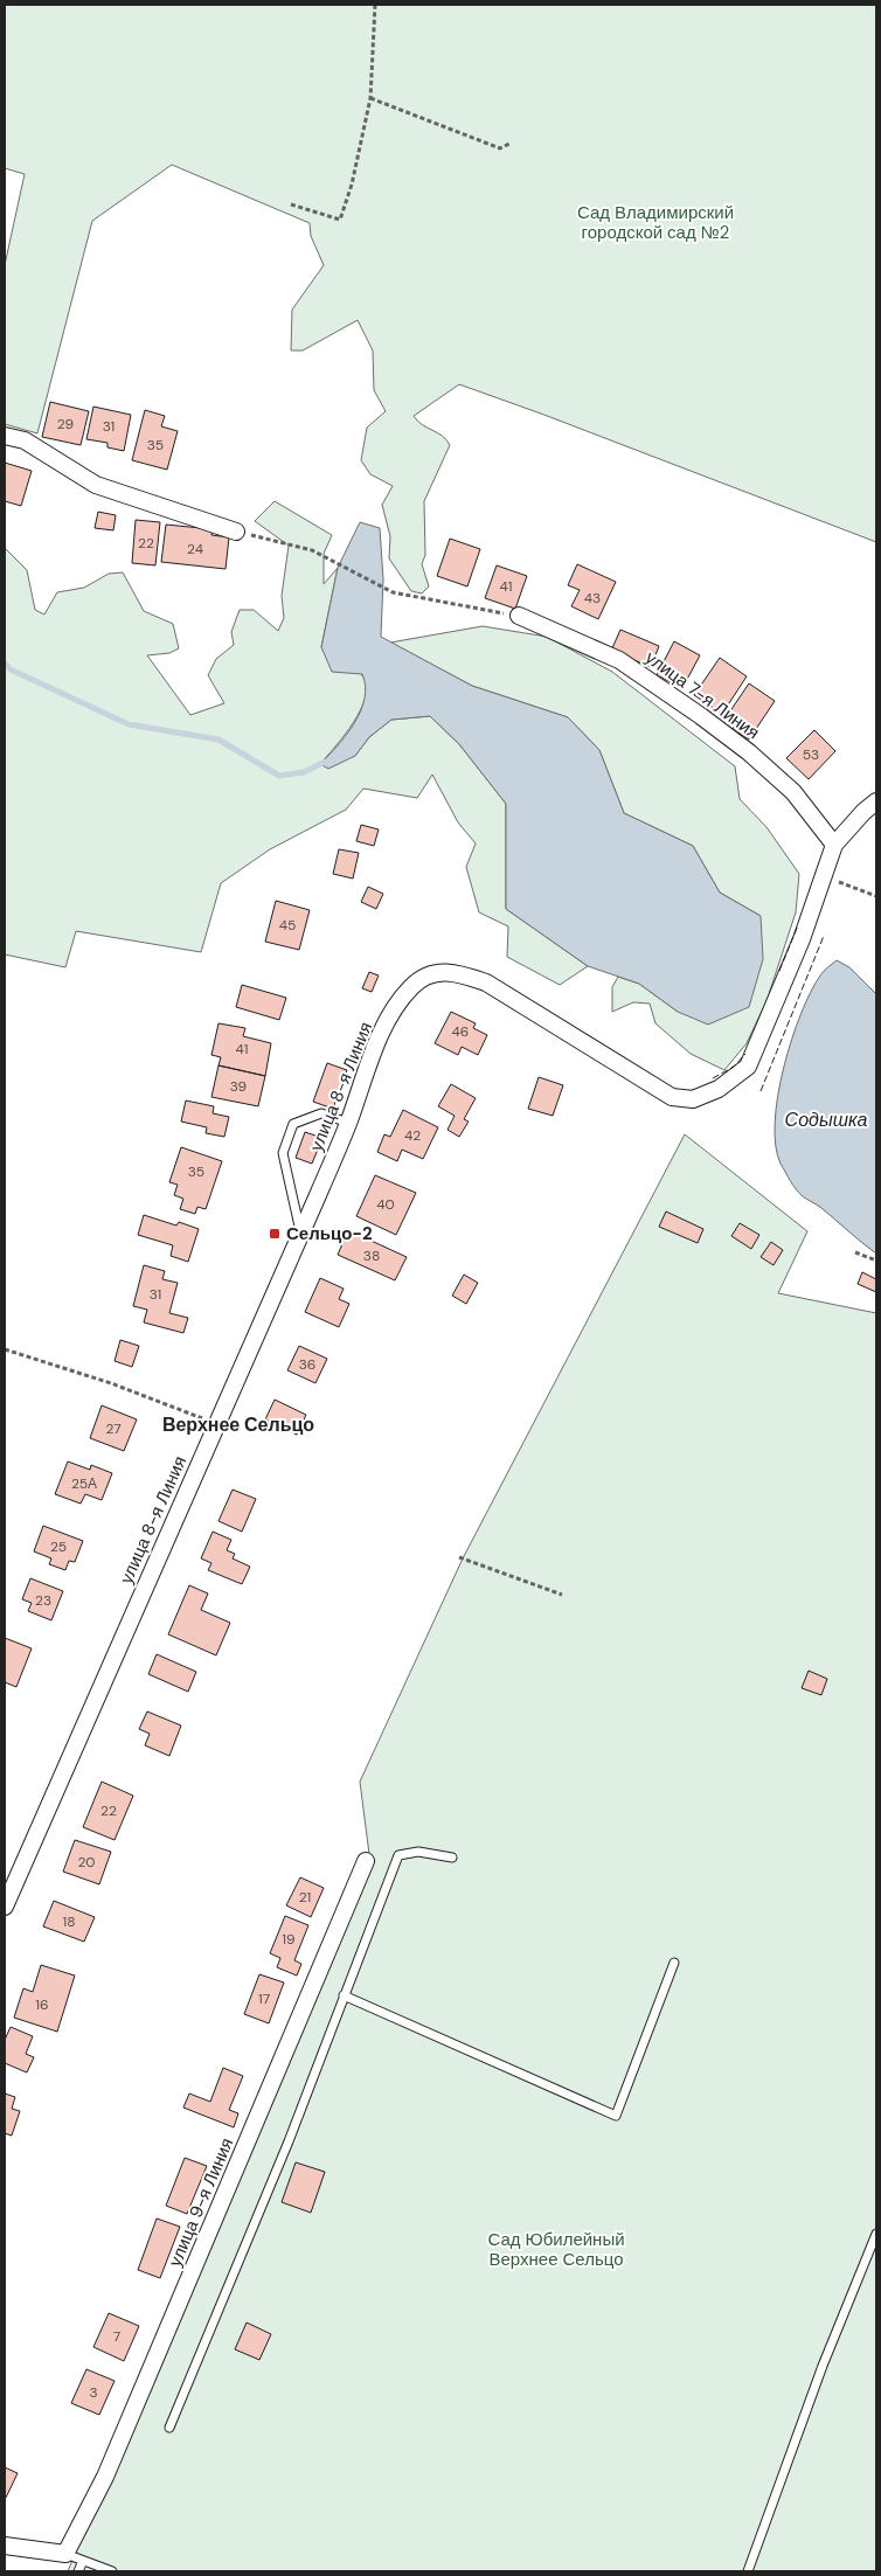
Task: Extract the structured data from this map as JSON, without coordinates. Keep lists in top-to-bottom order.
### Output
{
  "streets": {
    "street": ["улица 7-я Линия", "улица 8-я Линия", "улица 9-я Линия"]
  },
  "districts": ["Верхнее Сельцо"],
  "water": ["Содышка"],
  "parks": ["Сад Владимирский городской сад №2", "Сад Юбилейный Верхнее Сельцо"],
  "places": {
    "transit": ["Сельцо-2"]
  },
  "house_numbers": [
    "29",
    "31",
    "35",
    "22",
    "24",
    "41",
    "43",
    "53",
    "45",
    "46",
    "41",
    "39",
    "42",
    "35",
    "40",
    "38",
    "31",
    "36",
    "27",
    "25А",
    "25",
    "23",
    "22",
    "20",
    "21",
    "18",
    "19",
    "17",
    "16",
    "7",
    "3"
  ]
}
